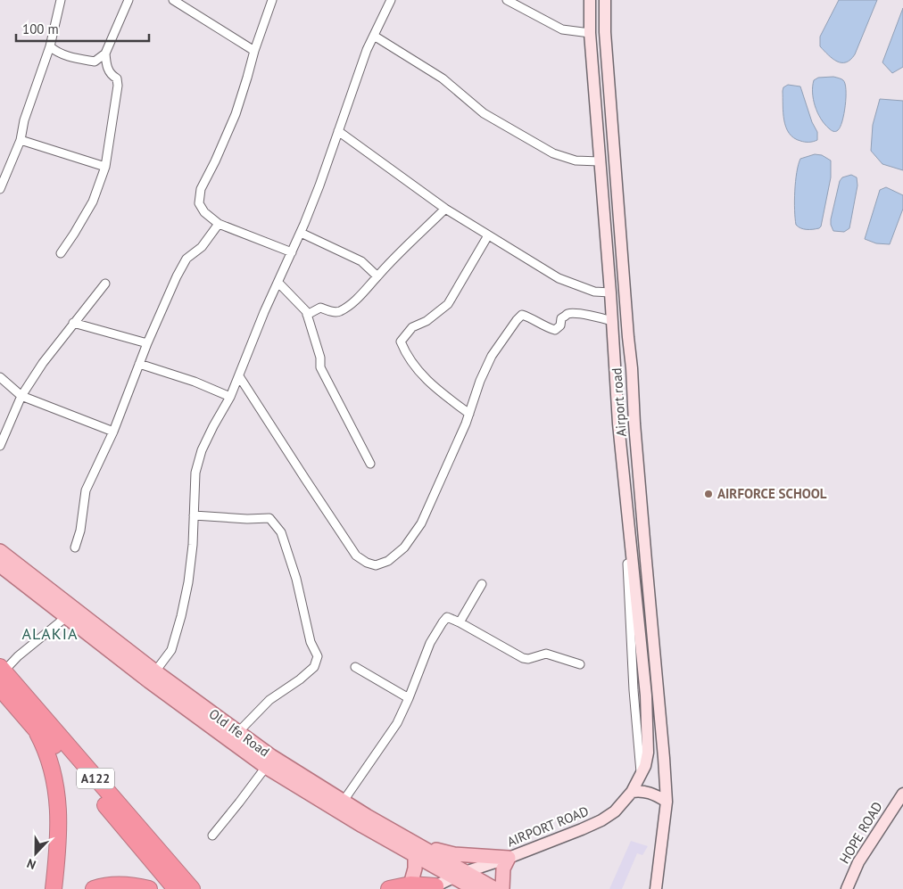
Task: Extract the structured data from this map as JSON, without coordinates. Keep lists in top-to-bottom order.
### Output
{
  "streets": {
    "highway": ["A122"],
    "main road": [
      "Airport road",
      "Old Ife Road",
      "AIRPORT ROAD",
      "HOPE ROAD"
    ]
  },
  "crossings": [
    ["Airport road", "AIRPORT ROAD"],
    ["Old Ife Road", "AIRPORT ROAD"]
  ],
  "districts": ["ALAKIA"],
  "places": ["AIRFORCE SCHOOL"],
  "scale_bar": "100 m",
  "north": "bottom"
}
